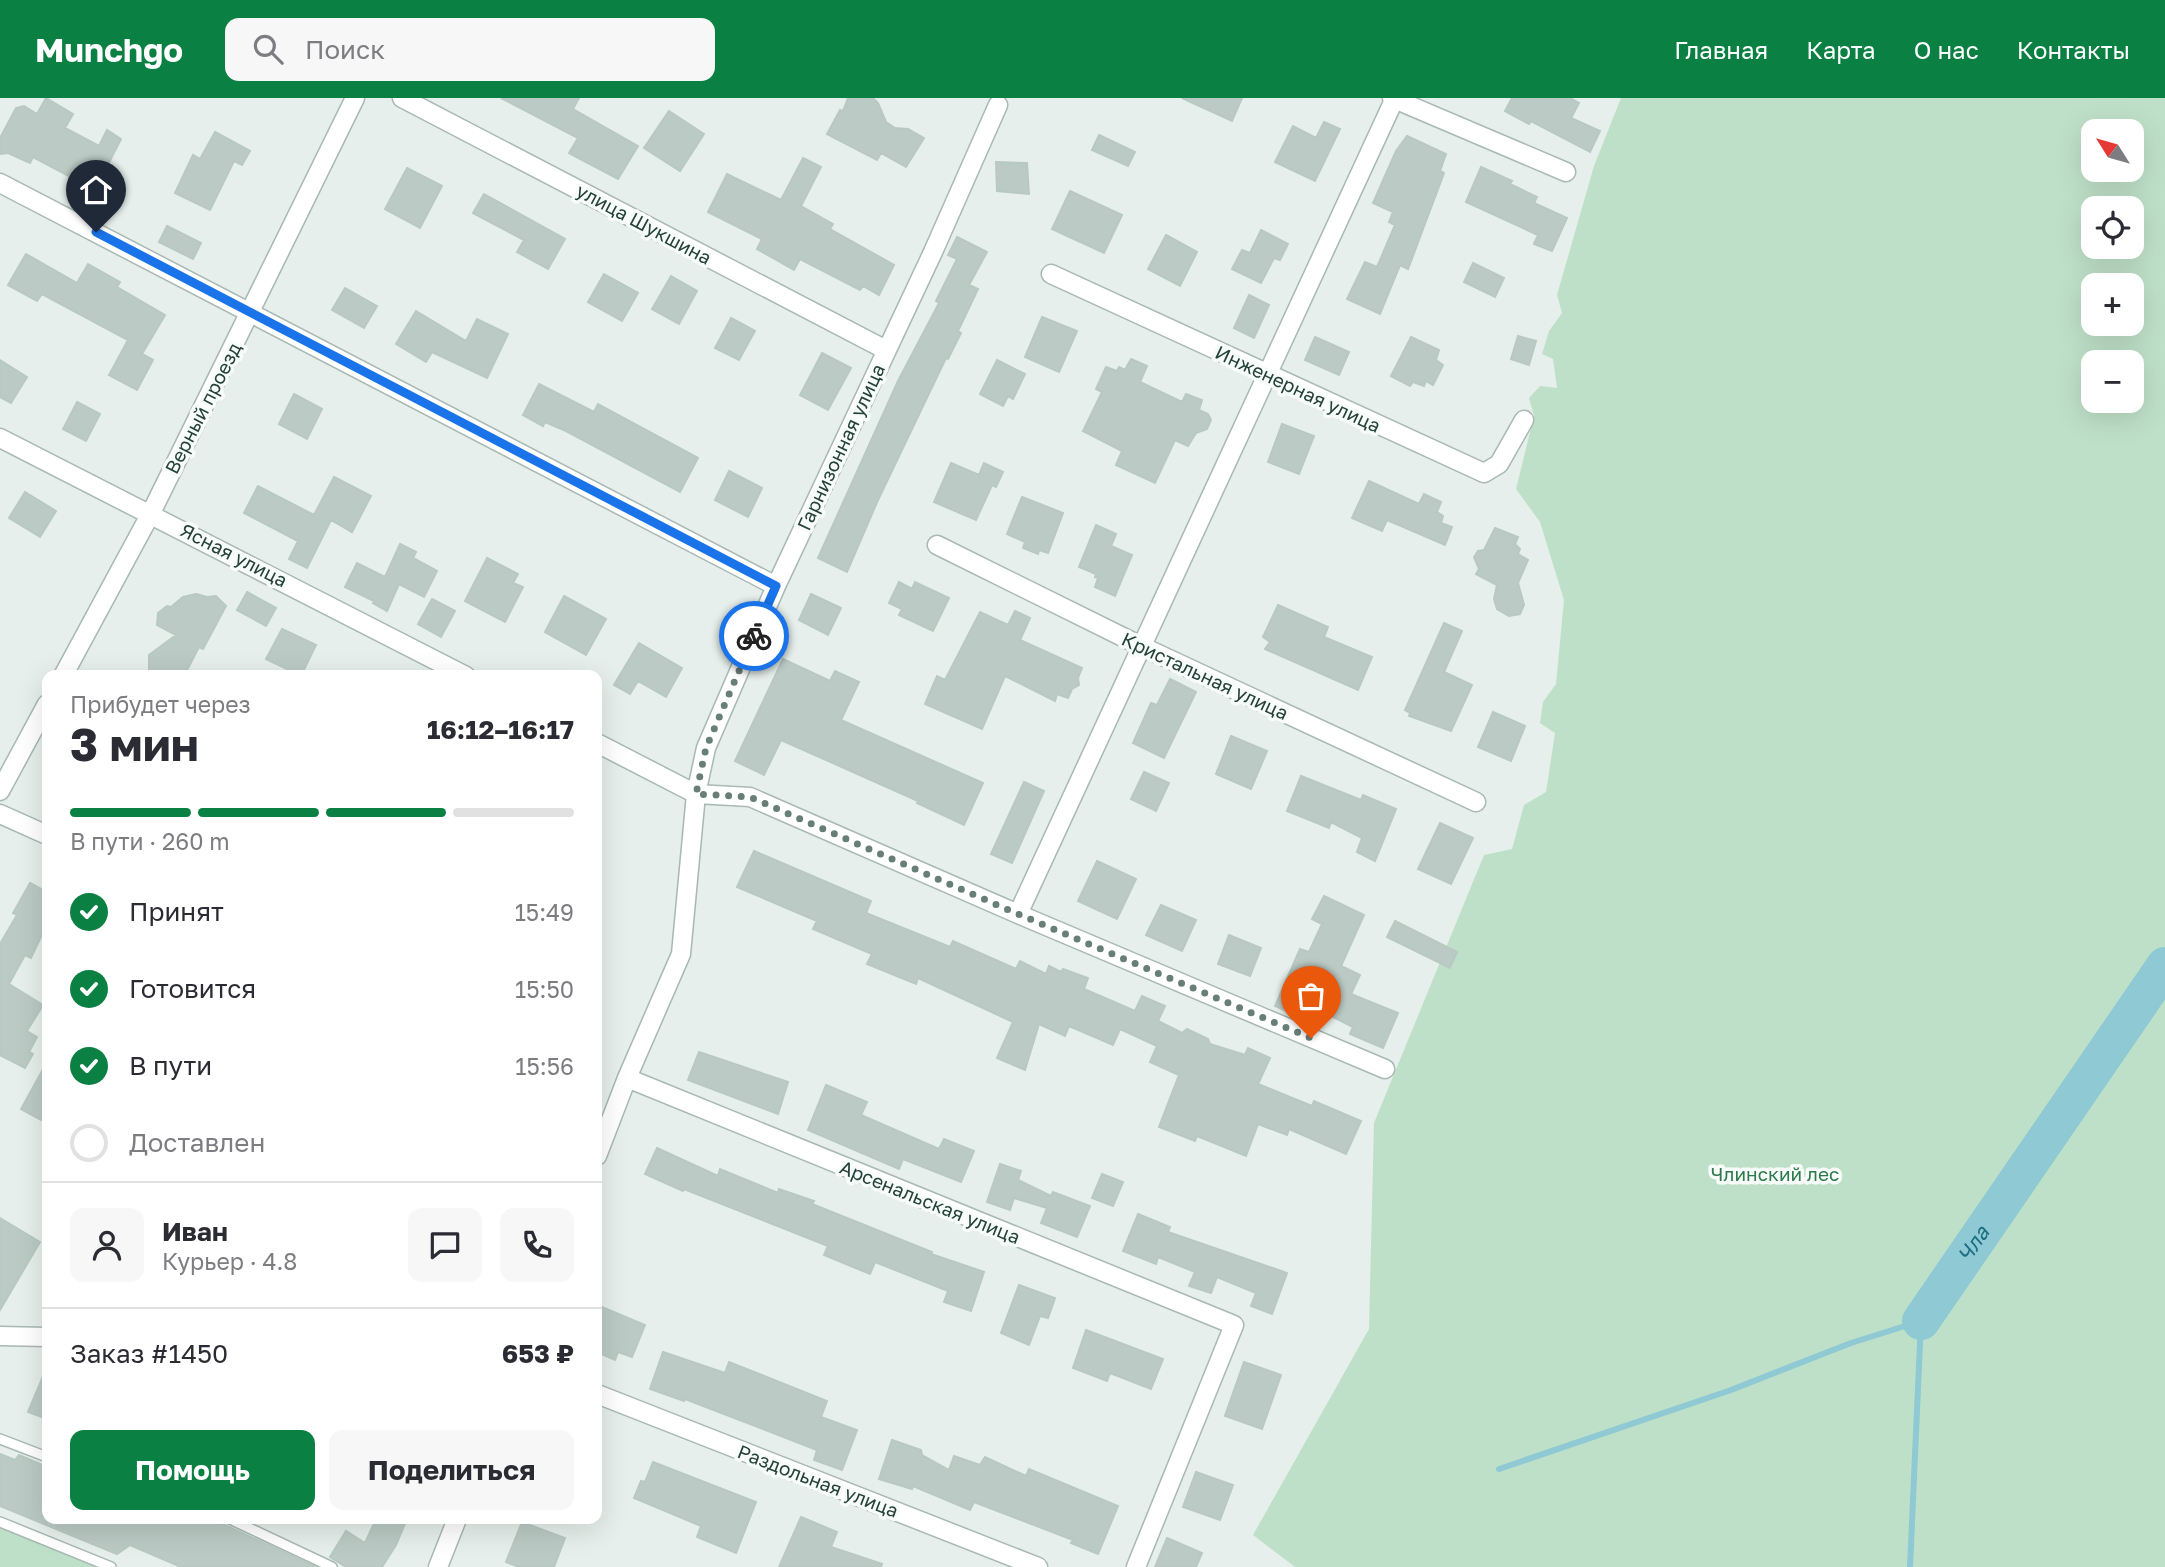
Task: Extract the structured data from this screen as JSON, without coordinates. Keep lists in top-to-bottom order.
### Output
{
  "streets": {
    "street": [
      "улица Шукшина",
      "Инженерная улица",
      "Верный проезд",
      "Гарнизонная улица",
      "Ясная улица",
      "Кристальная улица",
      "Арсенальская улица",
      "Раздольная улица"
    ]
  },
  "crossings": [
    ["улица Шукшина", "Гарнизонная улица"],
    ["Верный проезд", "Ясная улица"],
    ["Гарнизонная улица", "Арсенальская улица"]
  ],
  "water": ["Чла"],
  "parks": ["Члинский лес"],
  "north": "top left",
  "page": {
    "header": "Munchgo",
    "search": "Поиск",
    "nav": [
      "Главная",
      "Карта",
      "О нас",
      "Контакты"
    ],
    "map_buttons": ["+", "−"],
    "heading": ["3 мин", "Прибудет через", "16:12–16:17"],
    "panel": [
      "Иван",
      "Курьер · 4.8",
      "Заказ #1450",
      "653 ₽"
    ],
    "bar": "В пути · 260 m",
    "list": [
      ["Принят", "15:49"],
      ["Готовится", "15:50"],
      ["В пути", "15:56"],
      "Доставлен"
    ],
    "buttons": ["Помощь", "Поделиться"]
  }
}
